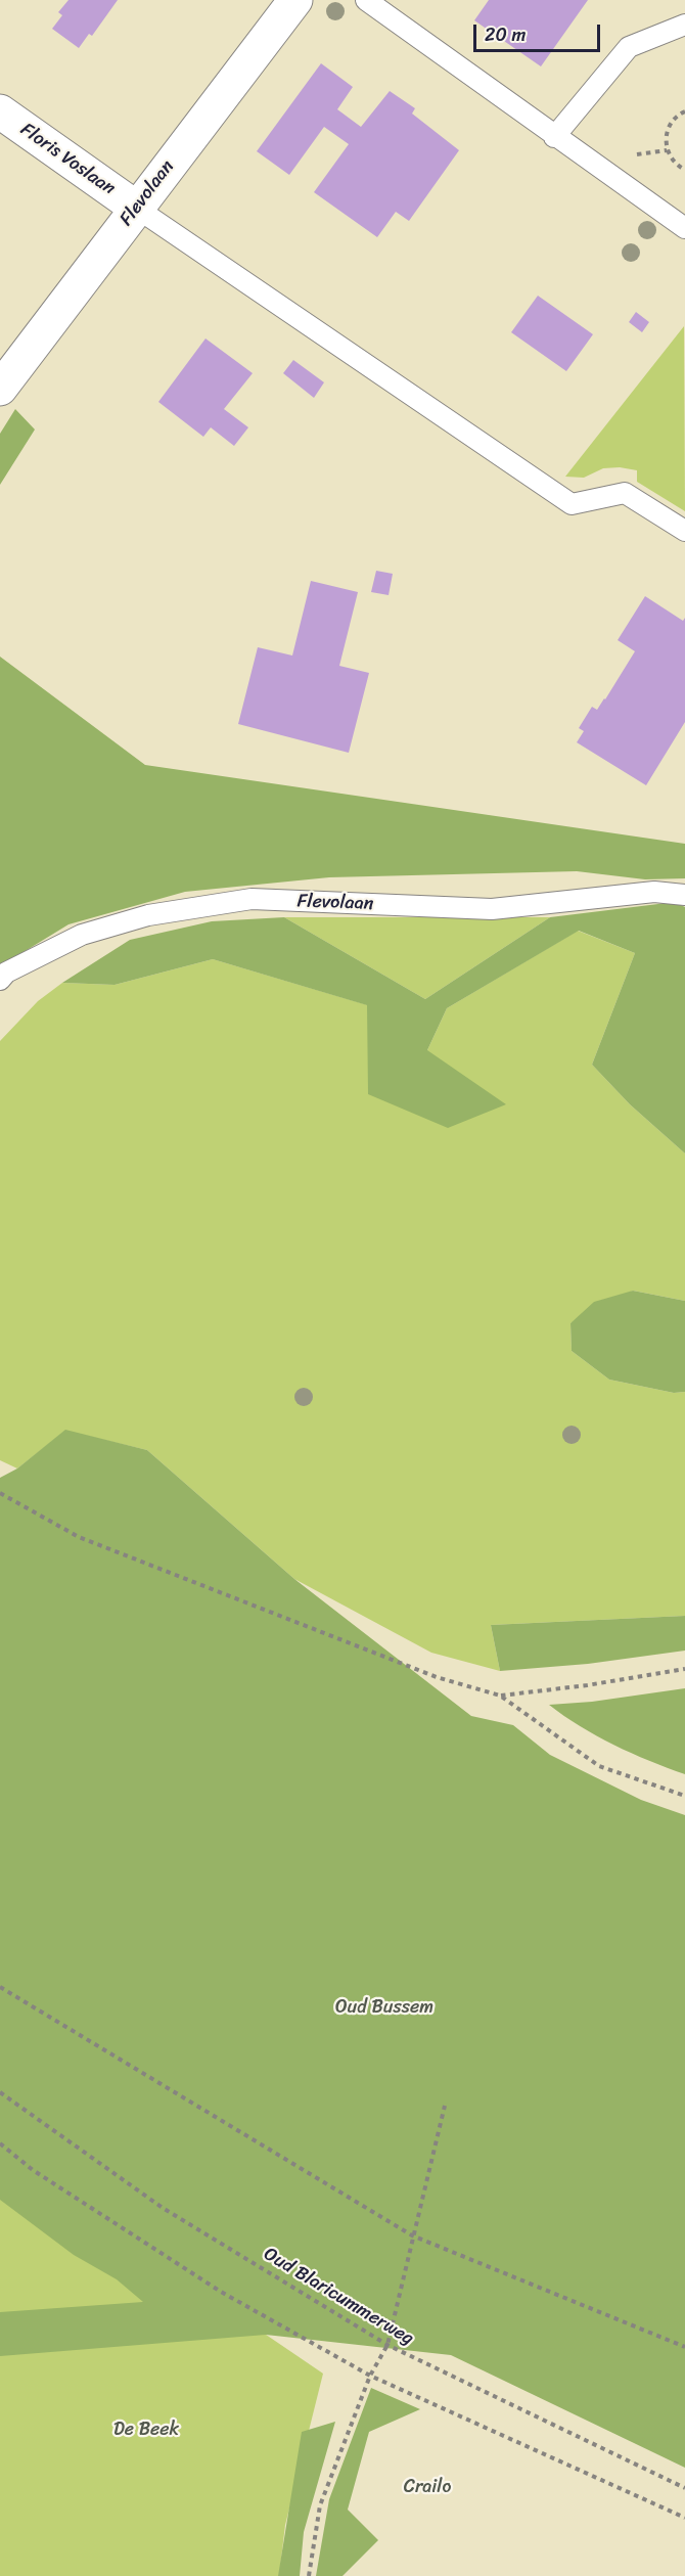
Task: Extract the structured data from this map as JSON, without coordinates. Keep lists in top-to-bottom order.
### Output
{
  "streets": {
    "street": ["Floris Voslaan", "Flevolaan"],
    "path": ["Oud Blaricummerweg"]
  },
  "crossings": [
    ["Floris Voslaan", "Flevolaan"]
  ],
  "parks": ["Oud Bussem", "De Beek", "Crailo"],
  "scale_bar": "20 m"
}
